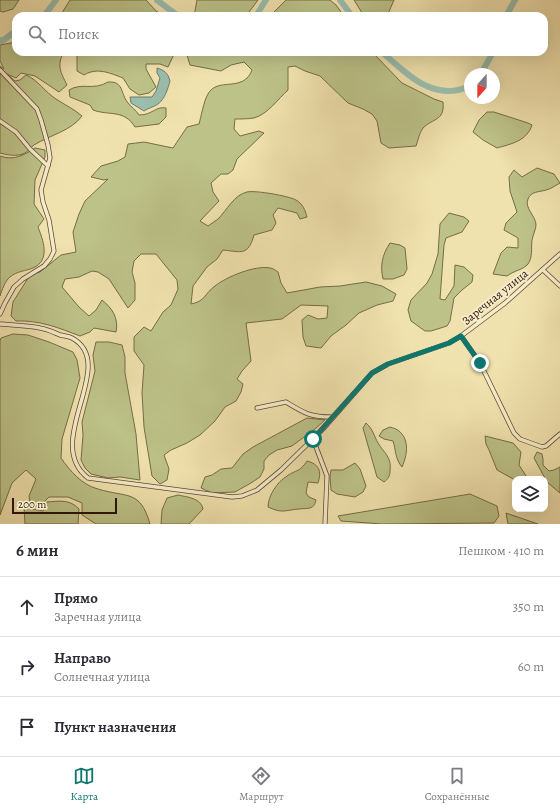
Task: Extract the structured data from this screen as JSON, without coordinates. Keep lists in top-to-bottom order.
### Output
{
  "streets": {
    "street": ["Заречная улица"]
  },
  "scale_bar": "200 m",
  "north": "bottom",
  "page": {
    "search": "Поиск",
    "scale": "200 m",
    "heading": ["6 мин", "Пешком · 410 m"],
    "list": [
      ["Прямо", "Заречная улица", "350 m"],
      ["Направо", "Солнечная улица", "60 m"],
      "Пункт назначения"
    ],
    "nav": ["Карта", "Маршрут", "Сохранённые"]
  }
}
